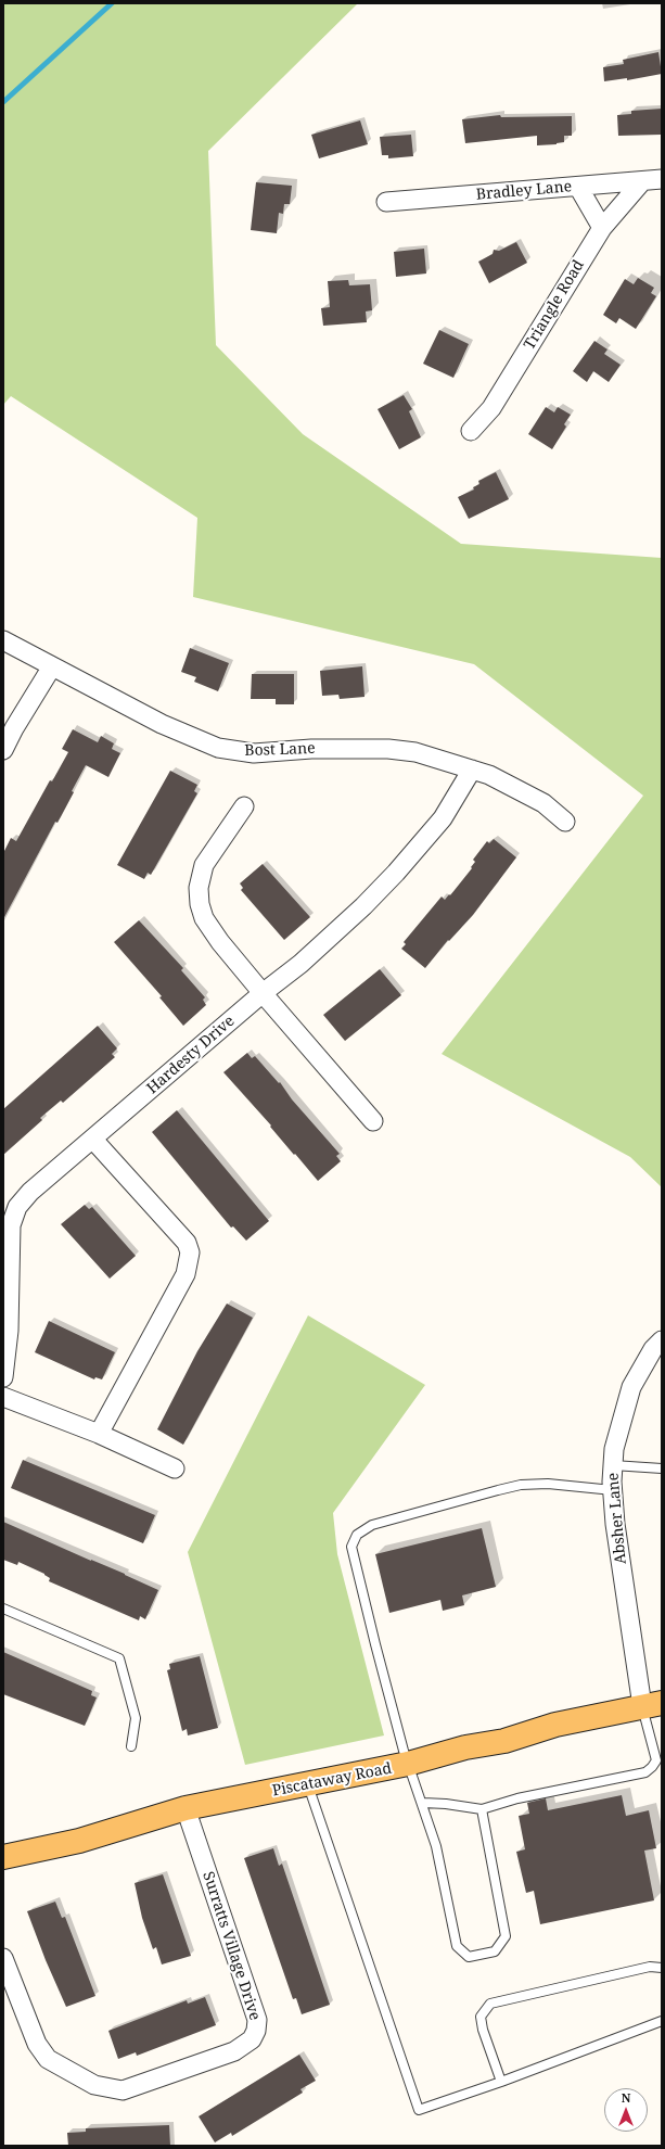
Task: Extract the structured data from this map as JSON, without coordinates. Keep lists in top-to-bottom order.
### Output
{
  "streets": {
    "main road": ["Piscataway Road"],
    "street": [
      "Bradley Lane",
      "Triangle Road",
      "Bost Lane",
      "Hardesty Drive",
      "Absher Lane",
      "Surratts Village Drive"
    ]
  },
  "crossings": [
    ["Bradley Lane", "Triangle Road"],
    ["Bost Lane", "Hardesty Drive"],
    ["Absher Lane", "Piscataway Road"],
    ["Piscataway Road", "Surratts Village Drive"]
  ],
  "north": "top"
}
